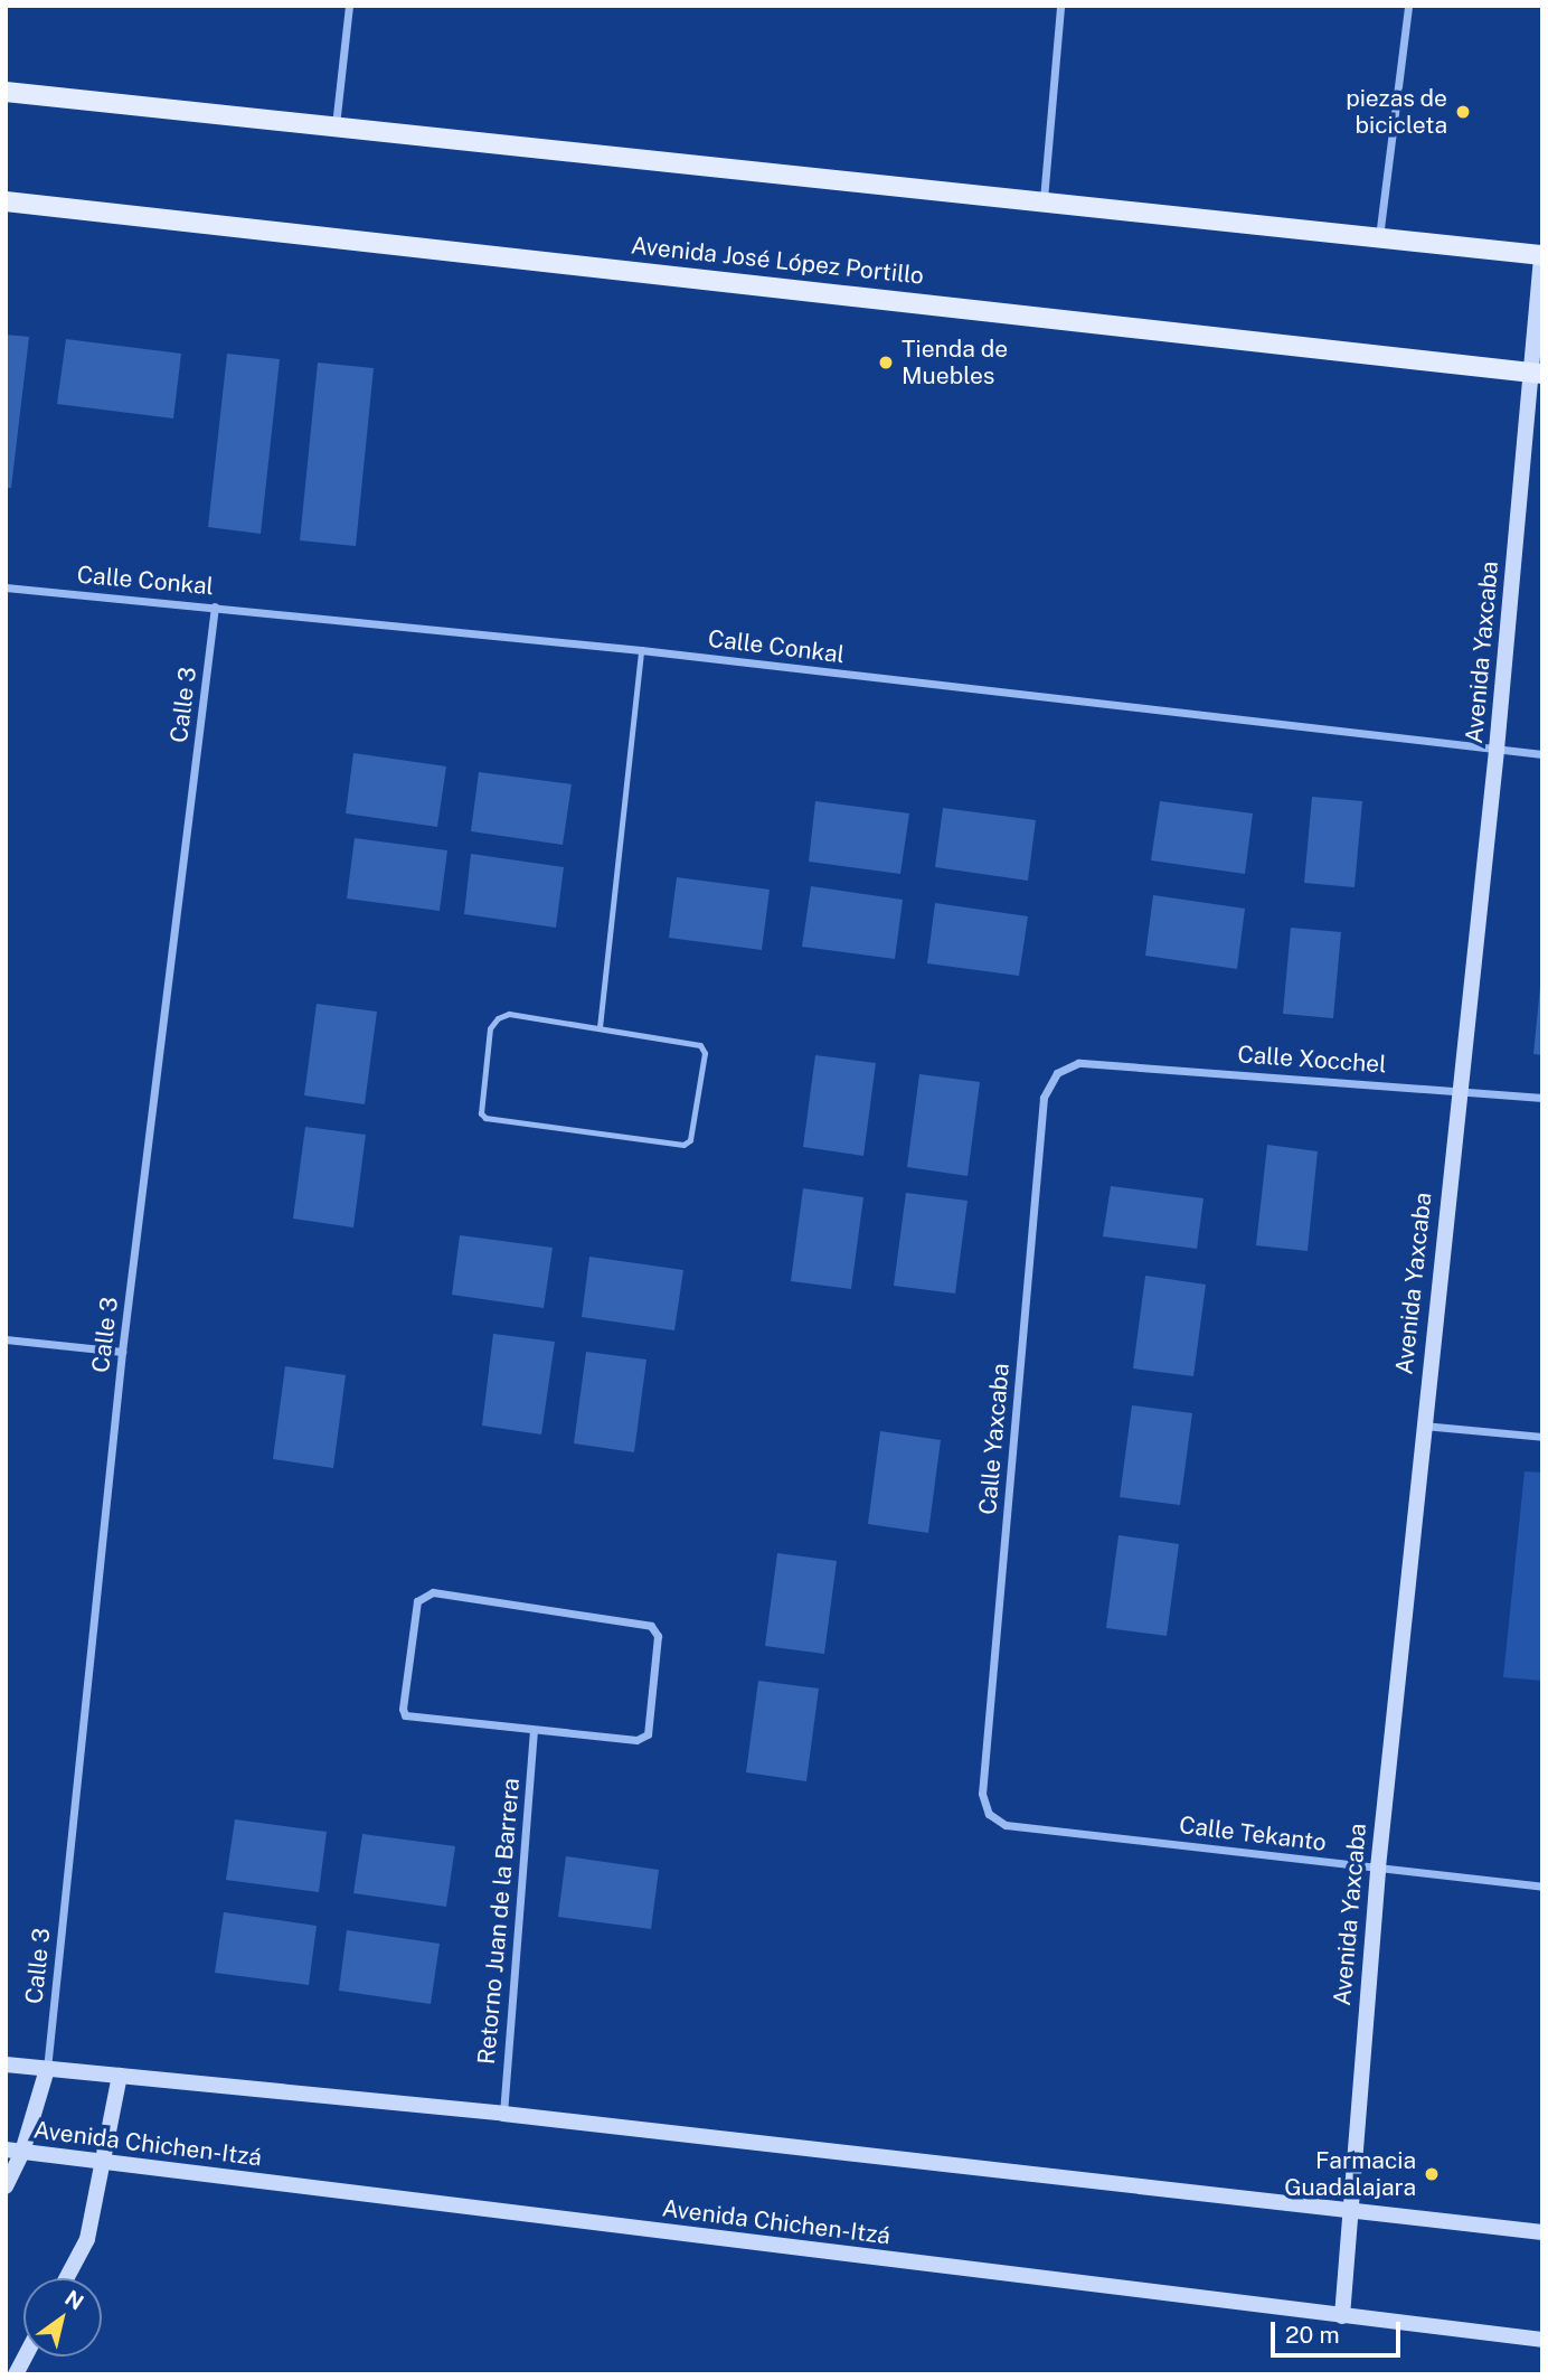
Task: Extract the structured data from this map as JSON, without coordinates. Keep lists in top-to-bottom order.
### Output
{
  "streets": {
    "main road": ["Avenida José López Portillo", "Avenida Yaxcaba", "Avenida Chichen-Itzá"],
    "street": [
      "Calle Conkal",
      "Calle 3",
      "Calle Xocchel",
      "Calle Yaxcaba",
      "Calle Tekanto",
      "Retorno Juan de la Barrera"
    ]
  },
  "crossings": [
    ["Avenida José López Portillo", "Avenida Yaxcaba"],
    ["Calle Conkal", "Avenida Yaxcaba"],
    ["Calle Conkal", "Calle 3"],
    ["Avenida Yaxcaba", "Calle Xocchel"],
    ["Avenida Yaxcaba", "Calle Tekanto"],
    ["Avenida Yaxcaba", "Avenida Chichen-Itzá"],
    ["Calle Xocchel", "Calle Yaxcaba"],
    ["Calle Yaxcaba", "Calle Tekanto"]
  ],
  "places": ["piezas de bicicleta", "Tienda de Muebles", "Farmacia Guadalajara"],
  "scale_bar": "20 m",
  "north": "top right"
}
